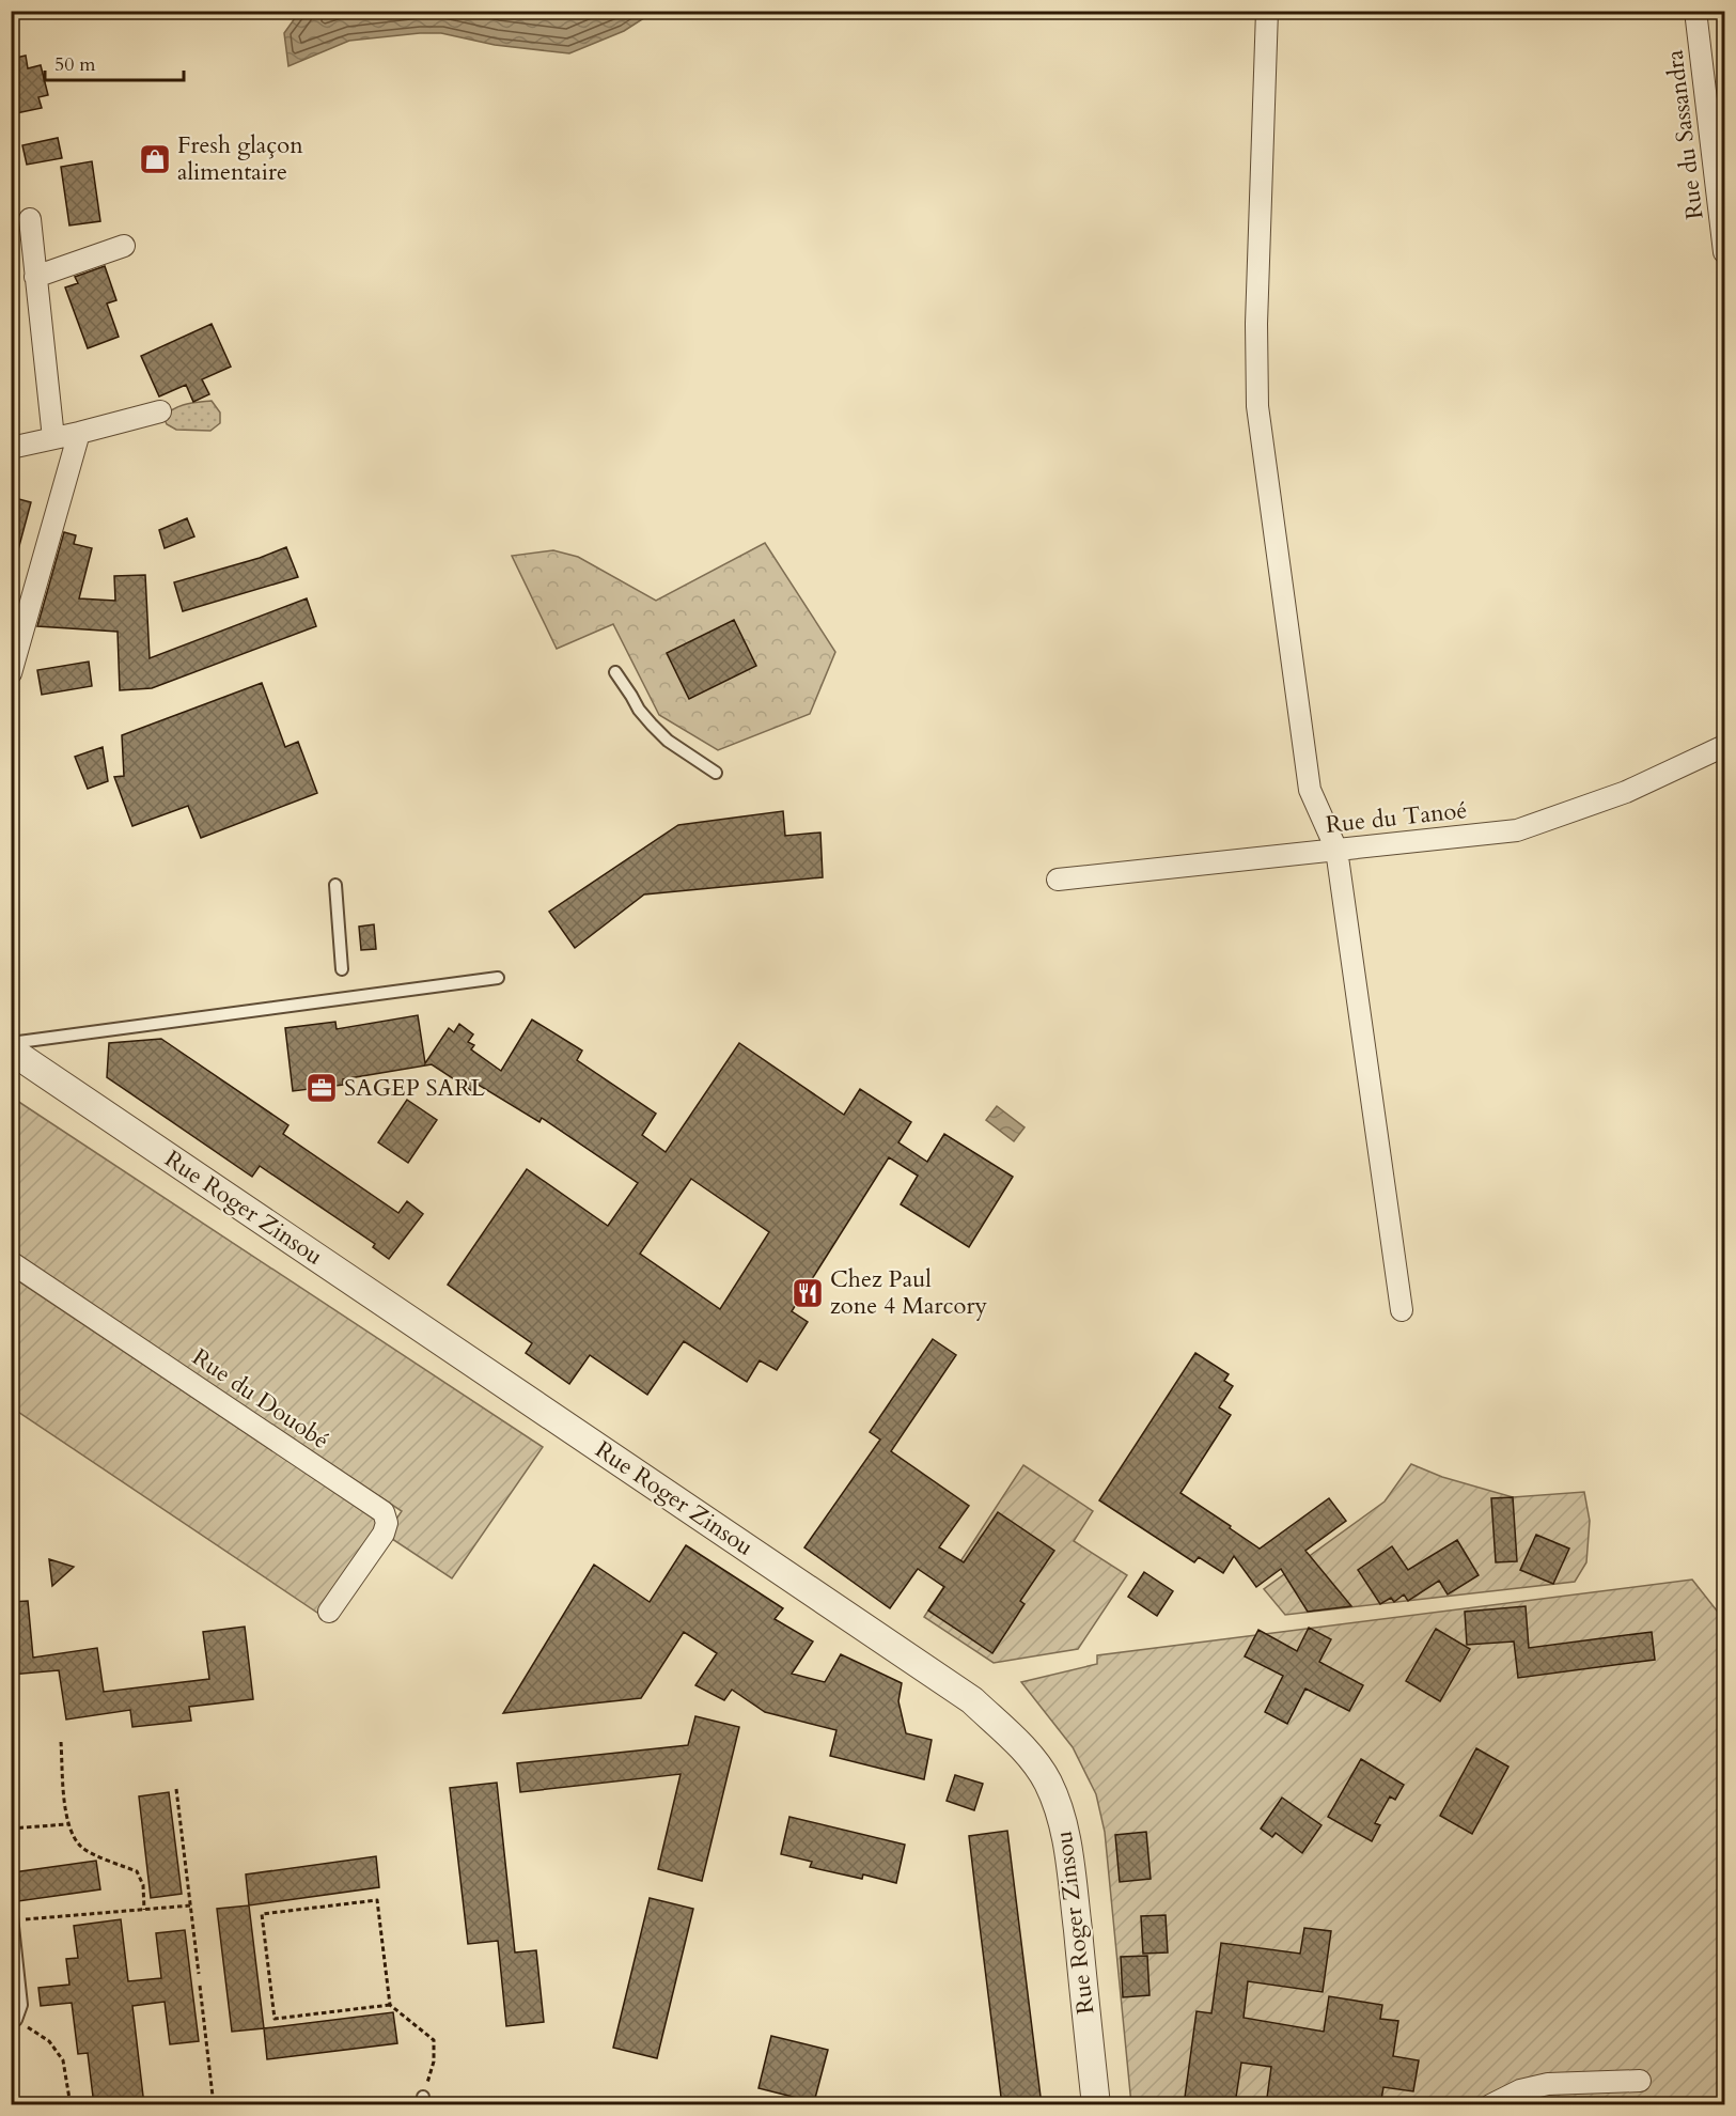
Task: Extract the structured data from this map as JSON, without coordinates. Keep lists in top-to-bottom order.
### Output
{
  "streets": {
    "street": [
      "Rue du Sassandra",
      "Rue du Tanoé",
      "Rue Roger Zinsou",
      "Rue du Douobé"
    ]
  },
  "places": {
    "shop": ["Fresh glaçon alimentaire"],
    "office": ["SAGEP SARL"],
    "restaurant": ["Chez Paul zone 4 Marcory"]
  },
  "scale_bar": "50 m"
}
